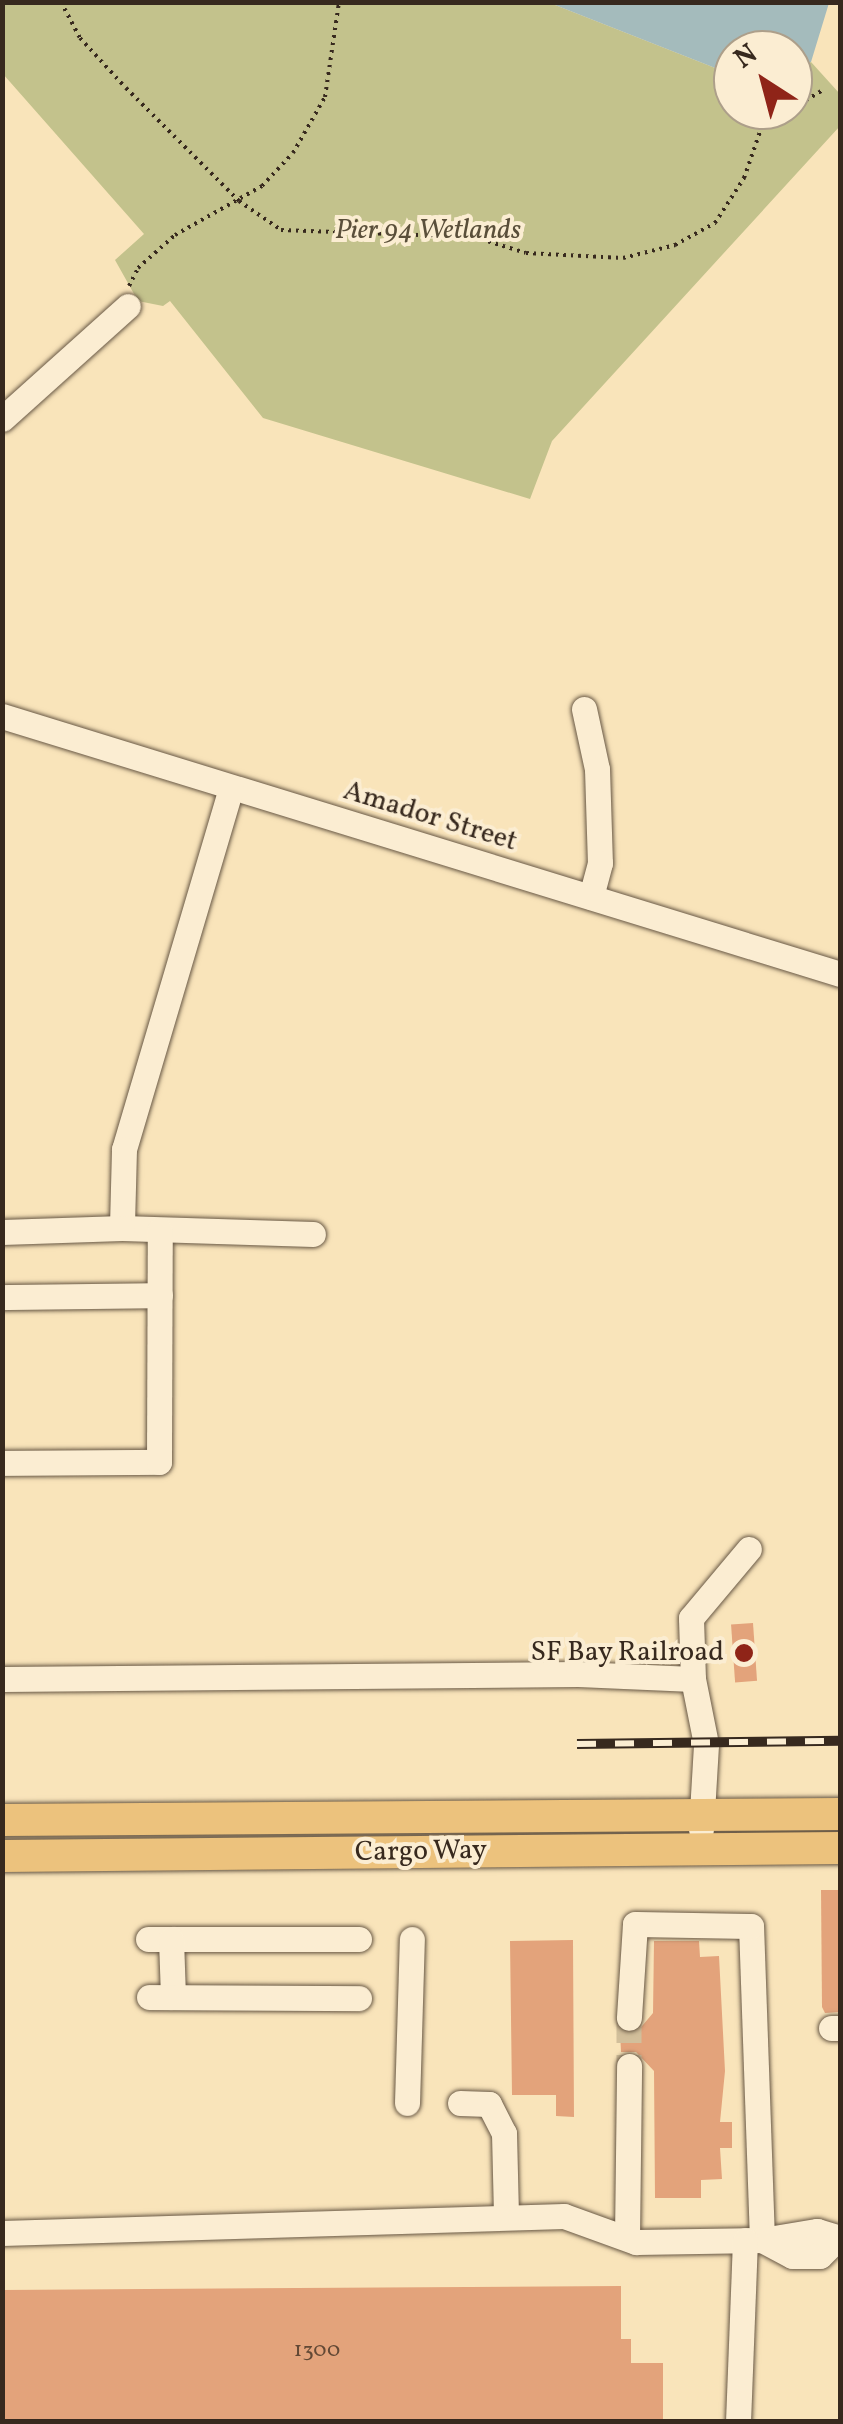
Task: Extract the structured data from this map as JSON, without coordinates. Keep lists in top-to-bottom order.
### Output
{
  "streets": {
    "main road": ["Cargo Way"],
    "street": ["Amador Street"]
  },
  "parks": ["Pier 94 Wetlands"],
  "places": ["SF Bay Railroad"],
  "house_numbers": ["1300"],
  "north": "top left"
}
